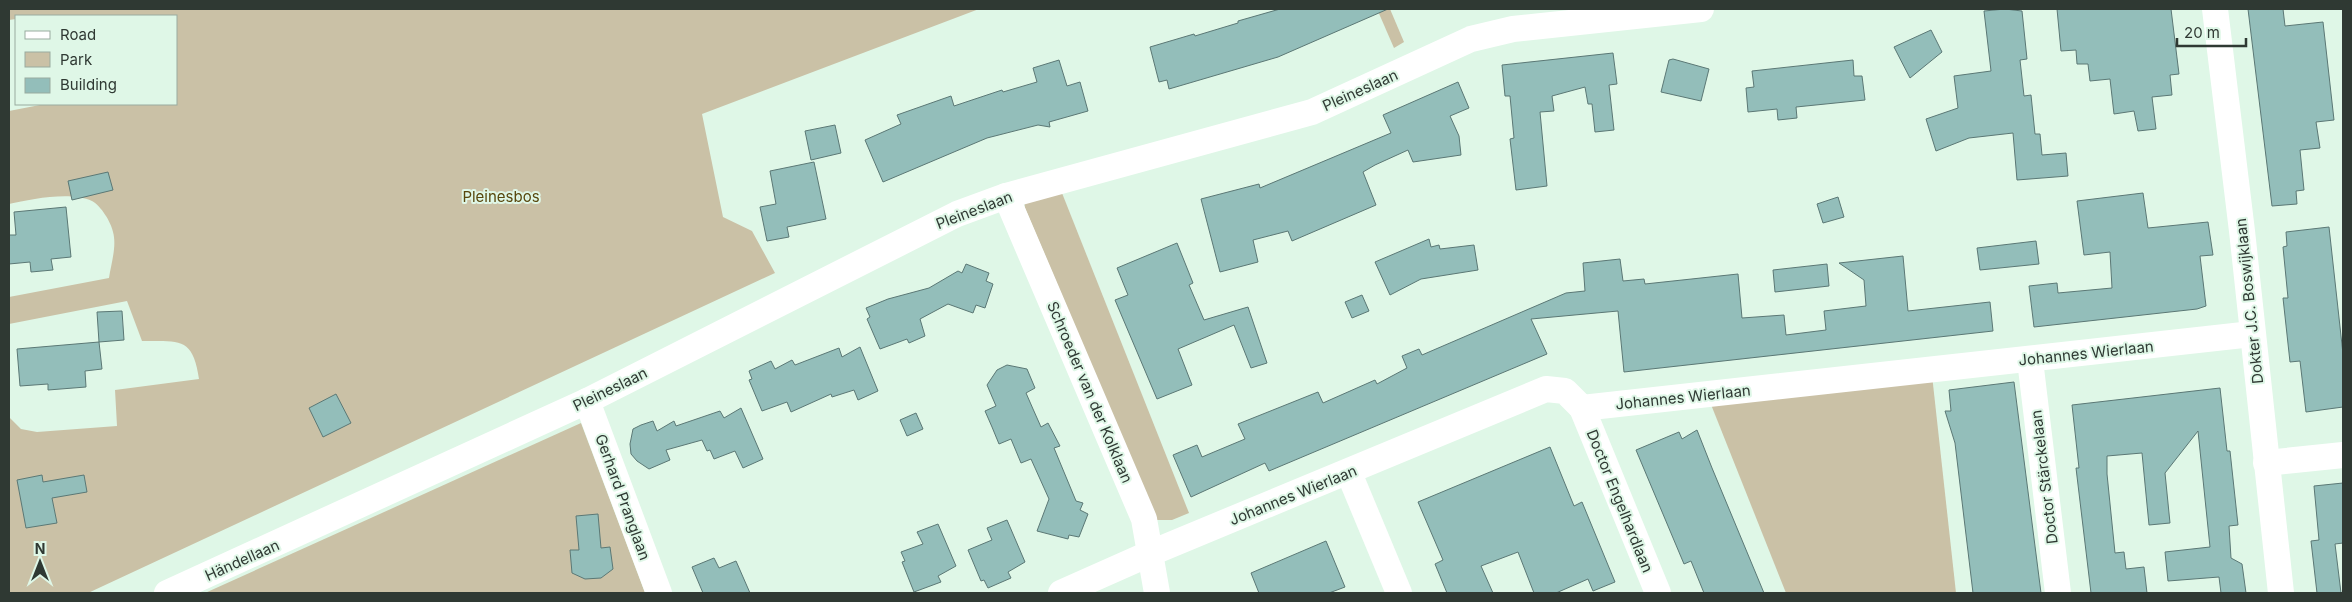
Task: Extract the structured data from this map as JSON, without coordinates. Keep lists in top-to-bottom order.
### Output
{
  "streets": {
    "street": [
      "Pleineslaan",
      "Dokter J.C. Boswijklaan",
      "Johannes Wierlaan",
      "Schroeder van der Kolklaan",
      "Doctor Stärckelaan",
      "Gerhard Pranglaan",
      "Doctor Engelhardlaan",
      "Händellaan"
    ]
  },
  "crossings": [
    ["Pleineslaan", "Schroeder van der Kolklaan"],
    ["Pleineslaan", "Gerhard Pranglaan"],
    ["Pleineslaan", "Händellaan"],
    ["Dokter J.C. Boswijklaan", "Johannes Wierlaan"],
    ["Johannes Wierlaan", "Schroeder van der Kolklaan"],
    ["Johannes Wierlaan", "Doctor Stärckelaan"],
    ["Johannes Wierlaan", "Doctor Engelhardlaan"]
  ],
  "parks": ["Pleinesbos"],
  "legend": ["Road", "Park", "Building"],
  "scale_bar": "20 m",
  "north": "top"
}
